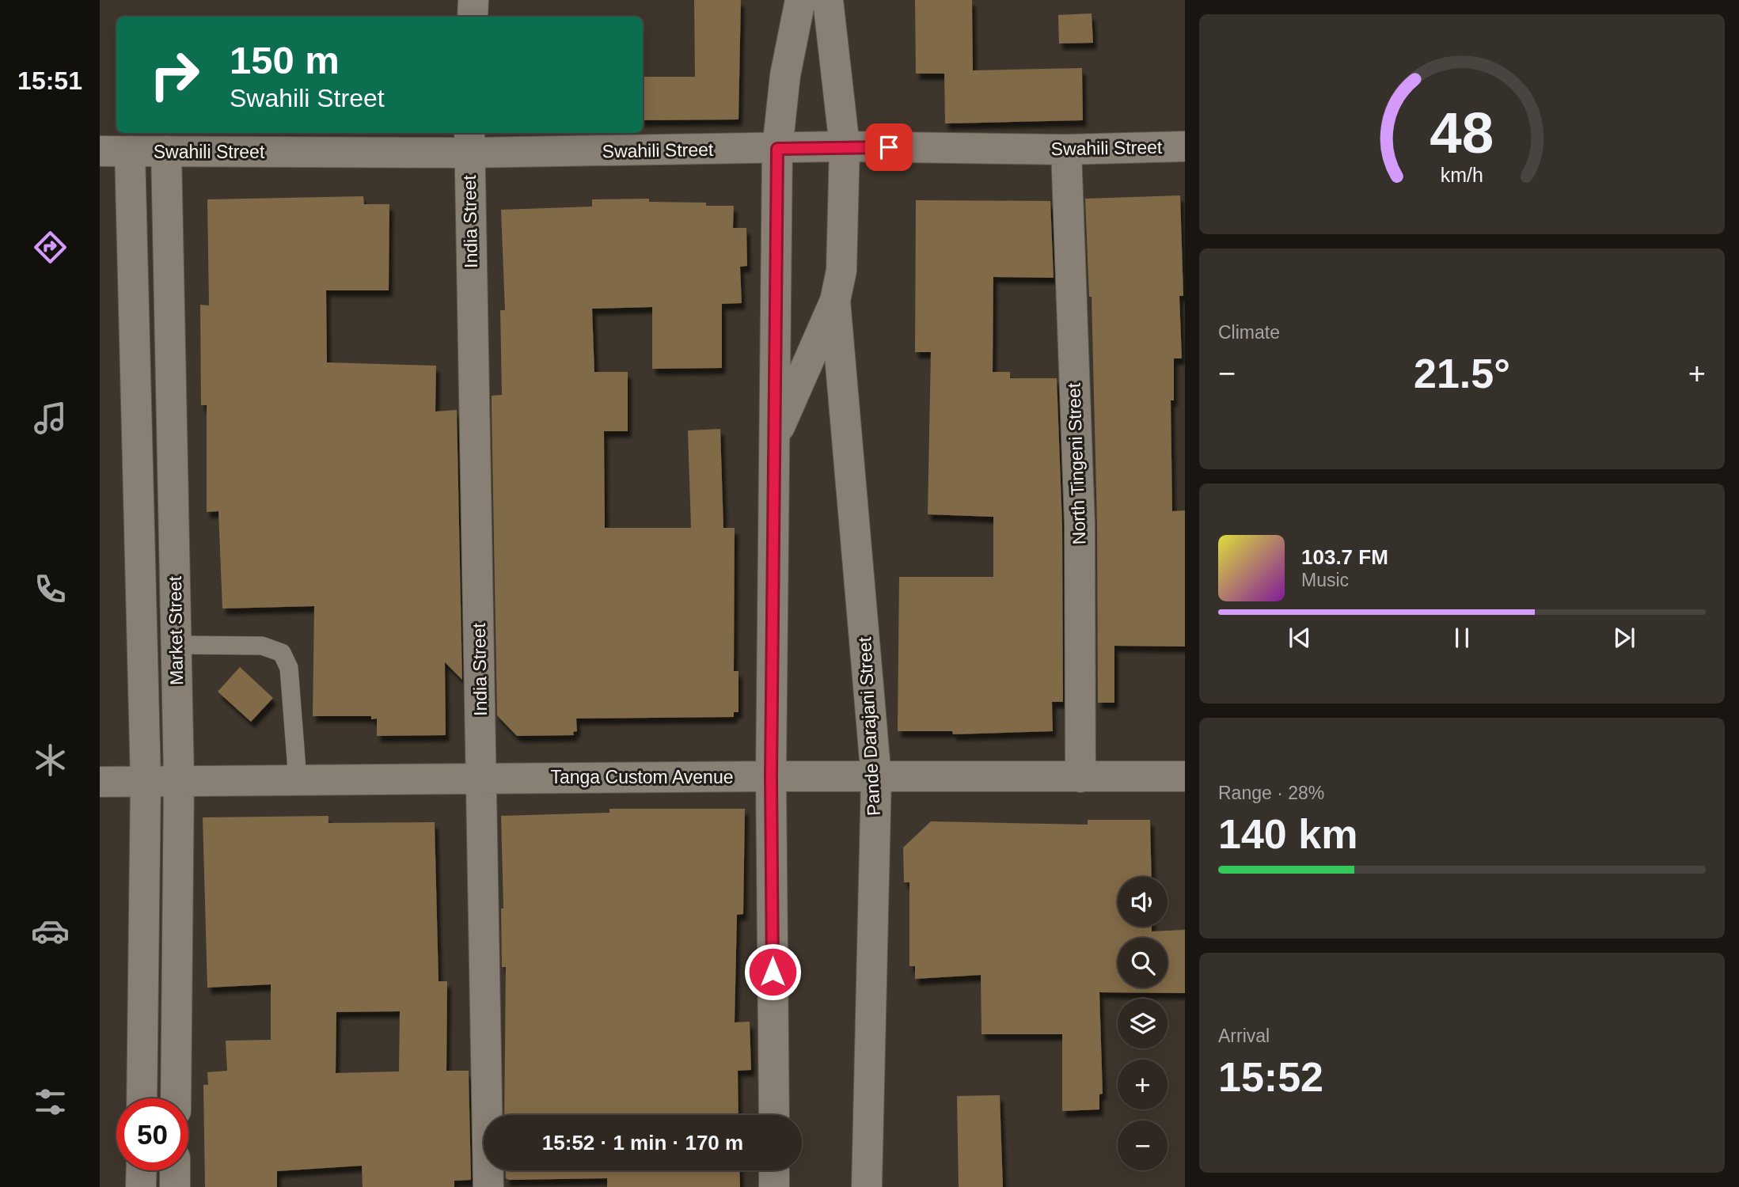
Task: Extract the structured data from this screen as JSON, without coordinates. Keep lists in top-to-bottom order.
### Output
{
  "streets": {
    "street": [
      "Swahili Street",
      "India Street",
      "North Tingeni Street",
      "Market Street",
      "Pande Darajani Street",
      "Tanga Custom Avenue"
    ]
  },
  "crossings": [
    ["Swahili Street", "India Street"],
    ["Swahili Street", "North Tingeni Street"],
    ["Swahili Street", "Market Street"],
    ["India Street", "Tanga Custom Avenue"],
    ["North Tingeni Street", "Tanga Custom Avenue"],
    ["Market Street", "Tanga Custom Avenue"],
    ["Pande Darajani Street", "Tanga Custom Avenue"]
  ],
  "page": {
    "tabs": "15:51",
    "turn": ["150 m", "Swahili Street"],
    "tile": [
      "Climate",
      ["Range · 28%", "140 km"],
      ["Arrival", "15:52"]
    ],
    "heat": ["−", "21.5°", "+"],
    "song": ["103.7 FM", "Music"],
    "map_buttons": ["+", "−"],
    "limit": "50",
    "trip": "15:52 · 1 min · 170 m",
    "gauge": ["48", "km/h"]
  }
}
